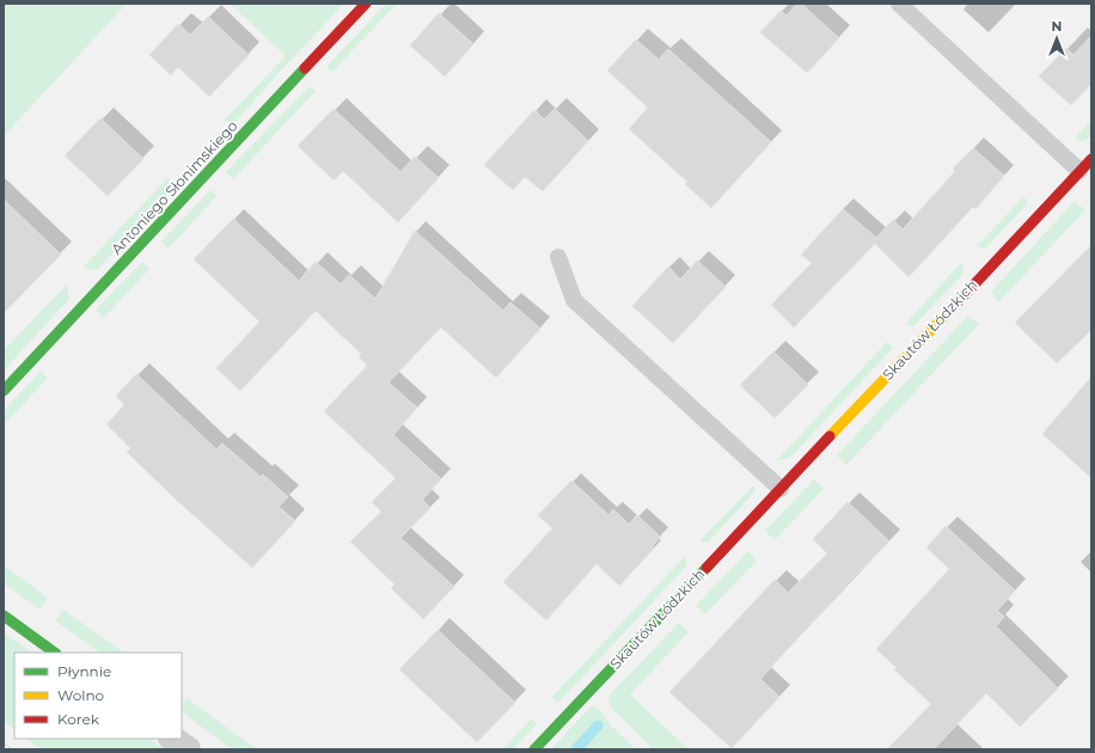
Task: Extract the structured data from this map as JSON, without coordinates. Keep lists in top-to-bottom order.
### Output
{
  "streets": {
    "street": ["Antoniego Słonimskiego", "Skautów Łódzkich"]
  },
  "legend": ["Płynnie", "Wolno", "Korek"],
  "north": "top"
}
